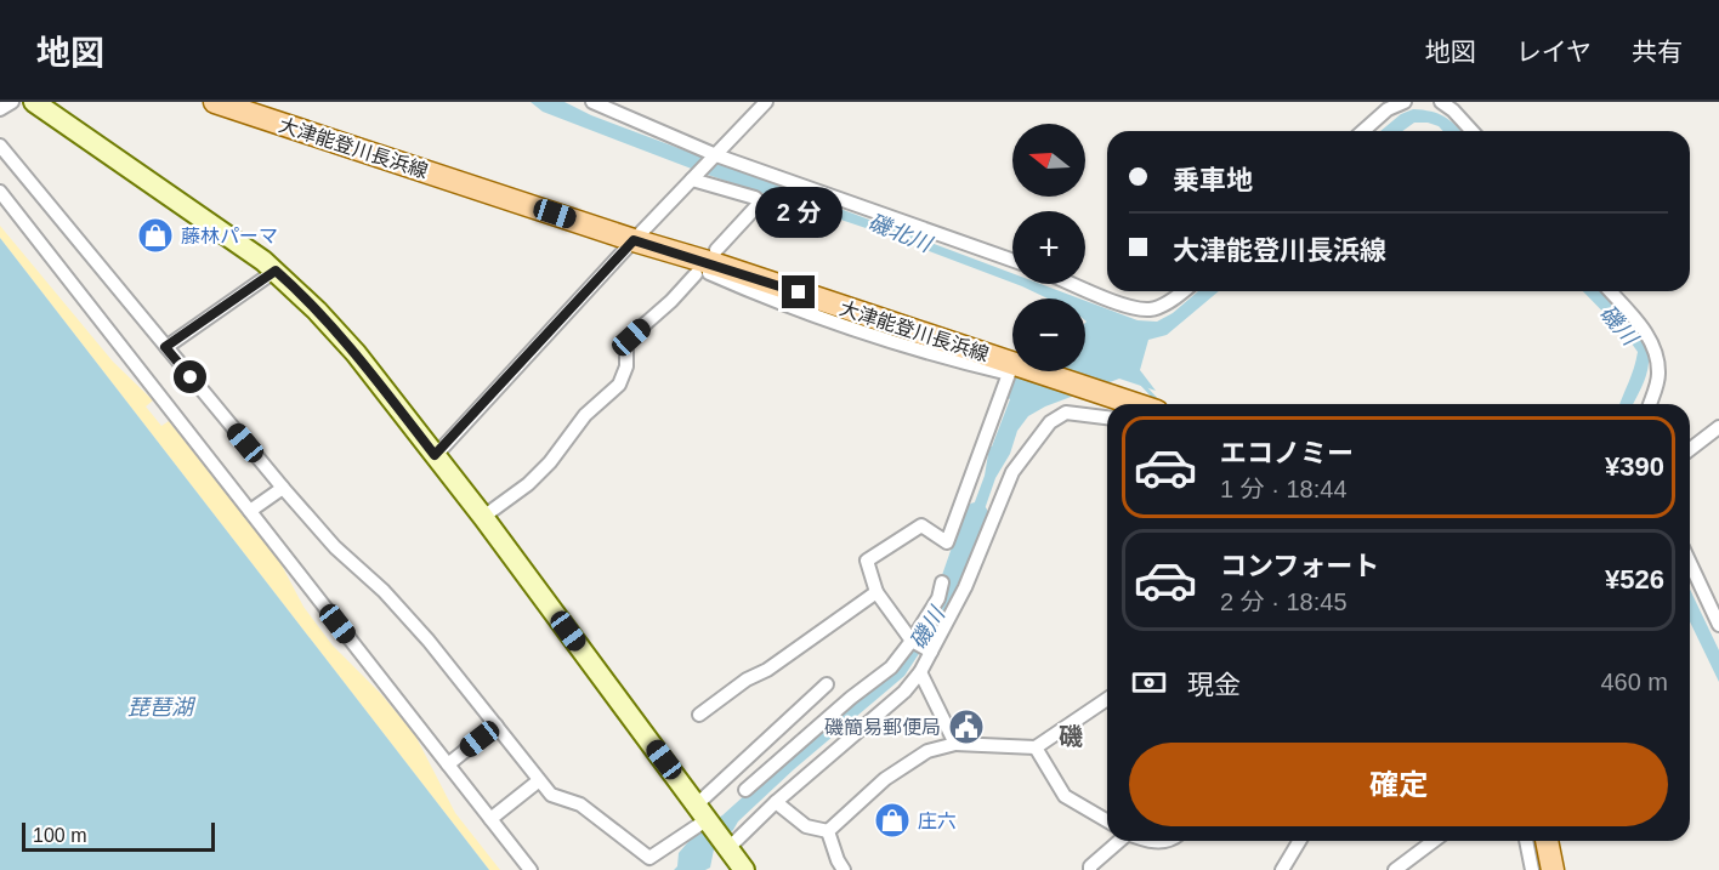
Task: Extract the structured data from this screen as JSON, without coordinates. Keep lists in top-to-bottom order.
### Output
{
  "streets": {
    "main road": ["大津能登川長浜線"]
  },
  "districts": ["磯"],
  "water": ["磯北川", "磯川", "琵琶湖"],
  "places": {
    "shop": ["藤林パーマ", "庄六"],
    "public building": ["磯簡易郵便局"]
  },
  "scale_bar": "100 m",
  "north": "left",
  "page": {
    "header": "地図",
    "nav": ["地図", "レイヤ", "共有"],
    "map_buttons": ["+", "−"],
    "banner": ["乗車地", "大津能登川長浜線"],
    "bubble": "2 分",
    "list": [
      {
        "name": "エコノミー",
        "note": "1 分 · 18:44",
        "value": "¥390"
      },
      {
        "name": "コンフォート",
        "note": "2 分 · 18:45",
        "value": "¥526"
      }
    ],
    "pay": ["現金", "460 m"],
    "buttons": "確定",
    "scale": "100 m"
  }
}
